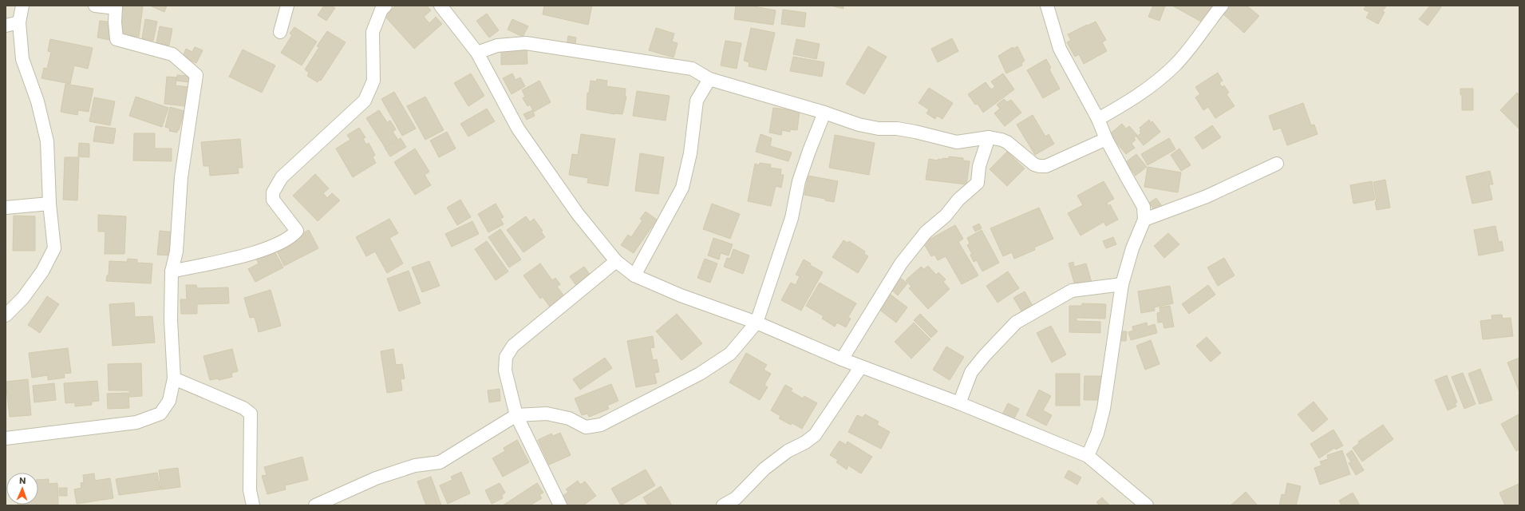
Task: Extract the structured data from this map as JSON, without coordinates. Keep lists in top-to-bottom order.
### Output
{
  "north": "top"
}
